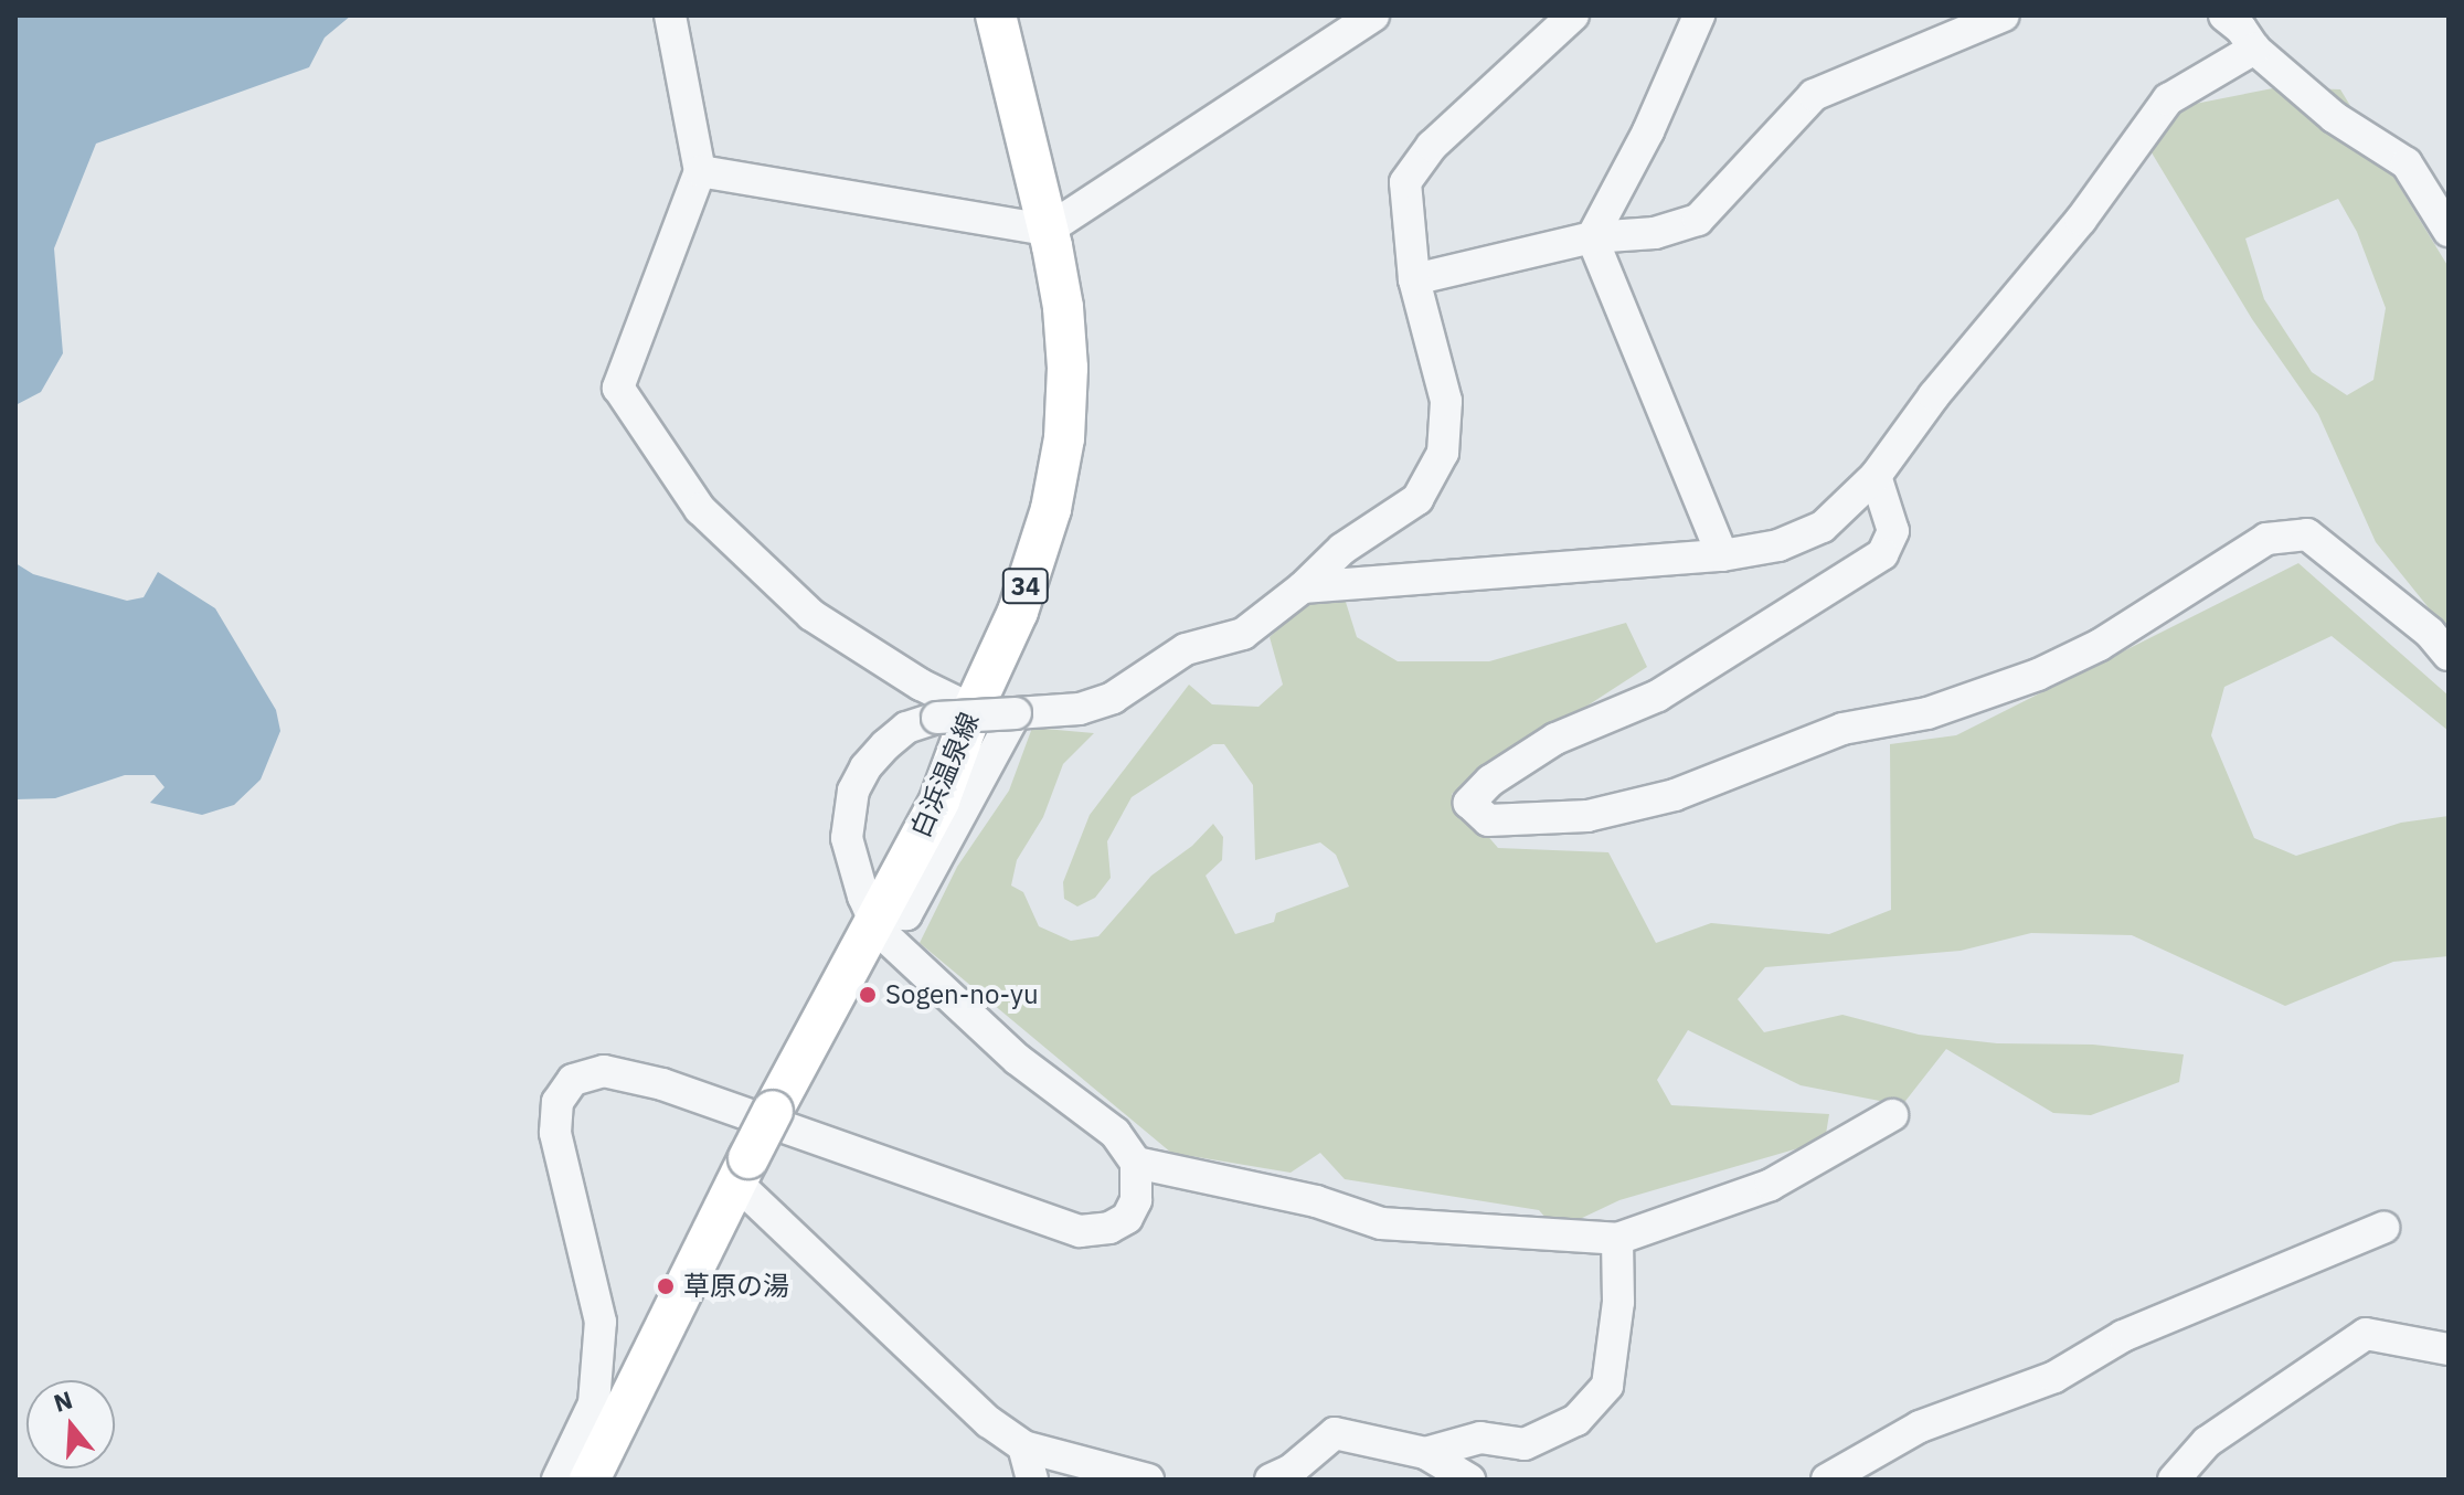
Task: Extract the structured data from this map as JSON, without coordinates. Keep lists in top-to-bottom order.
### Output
{
  "streets": {
    "main road": ["34", "白浜温泉線"]
  },
  "places": ["Sogen-no-yu", "草原の湯"],
  "north": "top"
}
